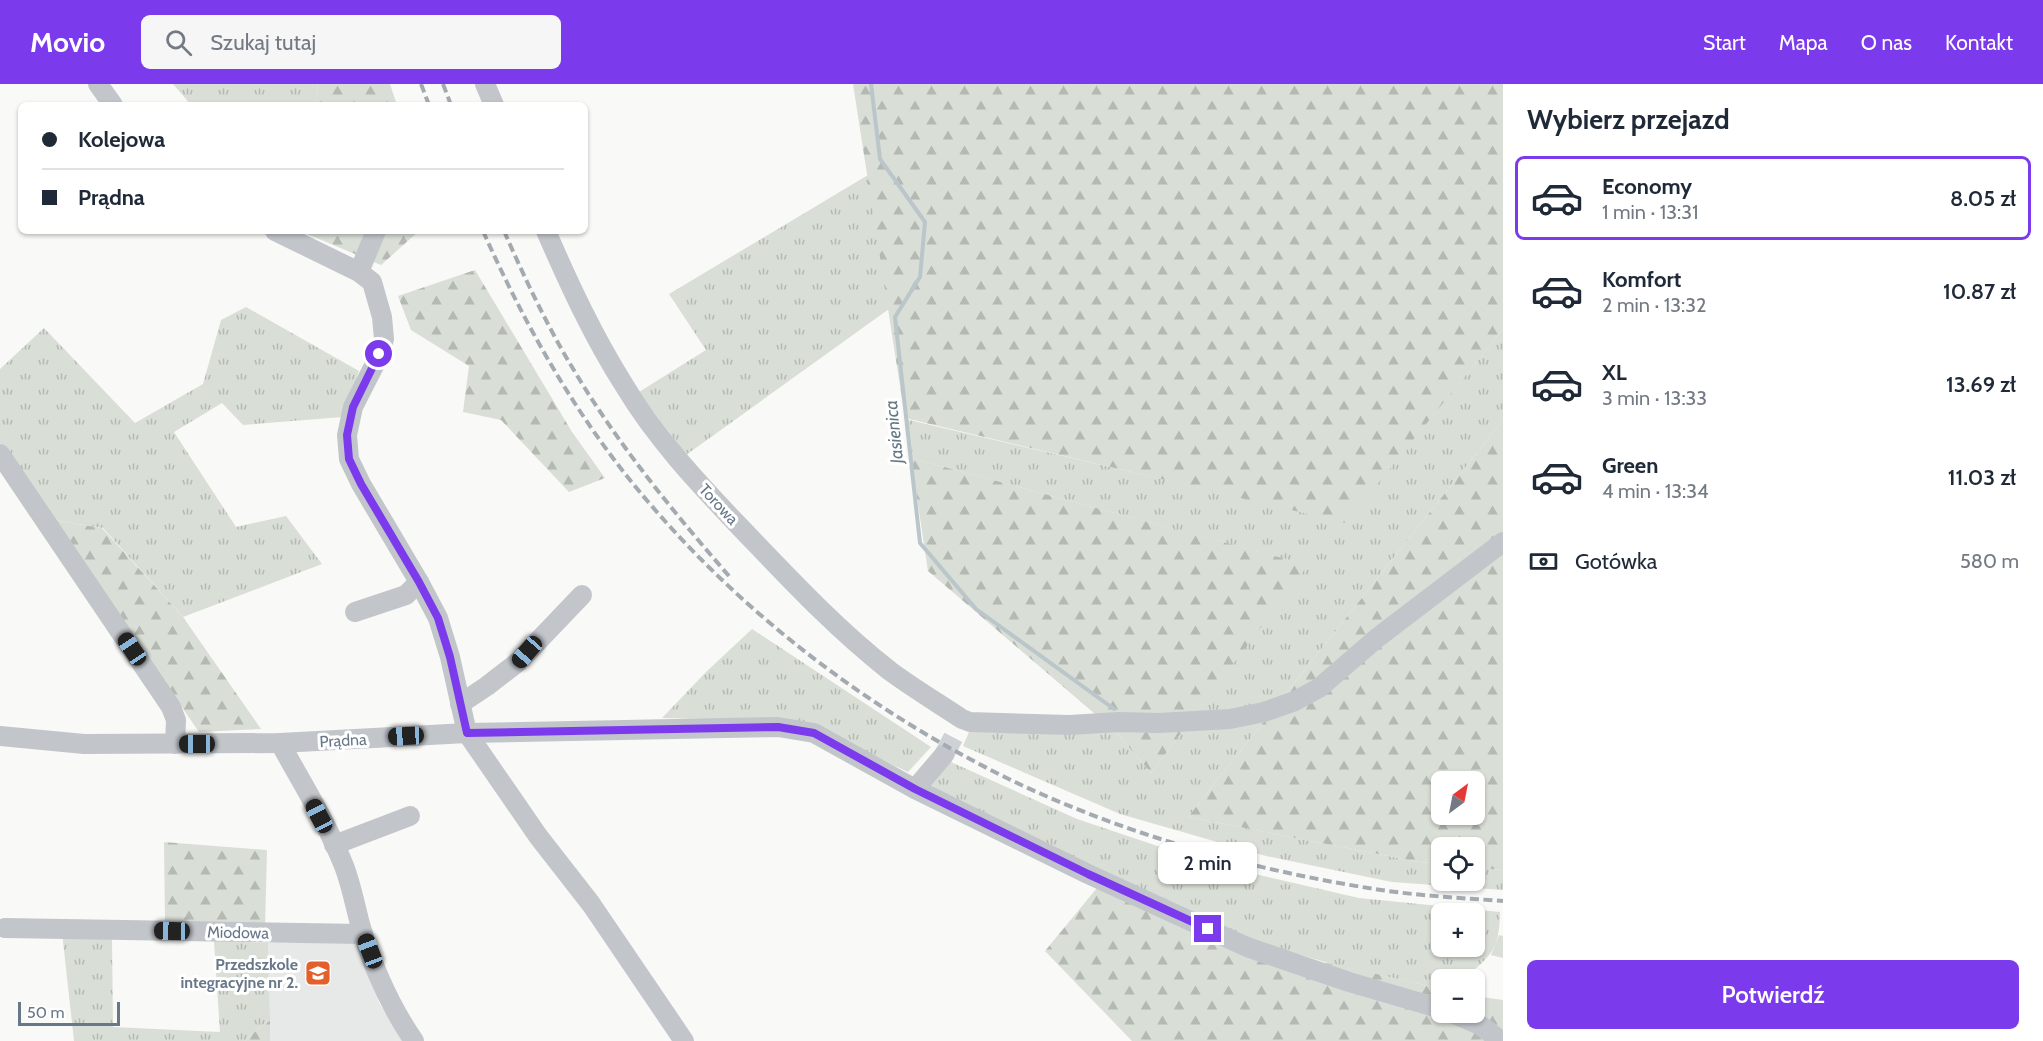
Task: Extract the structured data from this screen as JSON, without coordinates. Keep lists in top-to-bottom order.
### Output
{
  "streets": {
    "street": ["Torowa", "Prądna", "Miodowa"]
  },
  "water": ["Jasienica"],
  "places": {
    "school or university": ["Przedszkole integracyjne nr 2."]
  },
  "scale_bar": "50 m",
  "north": "top right",
  "page": {
    "header": "Movio",
    "search": "Szukaj tutaj",
    "nav": [
      "Start",
      "Mapa",
      "O nas",
      "Kontakt"
    ],
    "heading": "Wybierz przejazd",
    "banner": ["Kolejowa", "Prądna"],
    "list": [
      {
        "name": "Economy",
        "note": "1 min · 13:31",
        "value": "8.05 zł"
      },
      {
        "name": "Komfort",
        "note": "2 min · 13:32",
        "value": "10.87 zł"
      },
      {
        "name": "XL",
        "note": "3 min · 13:33",
        "value": "13.69 zł"
      },
      {
        "name": "Green",
        "note": "4 min · 13:34",
        "value": "11.03 zł"
      }
    ],
    "pay": ["Gotówka", "580 m"],
    "map_buttons": ["+", "−"],
    "bubble": "2 min",
    "buttons": "Potwierdź",
    "scale": "50 m"
  }
}
